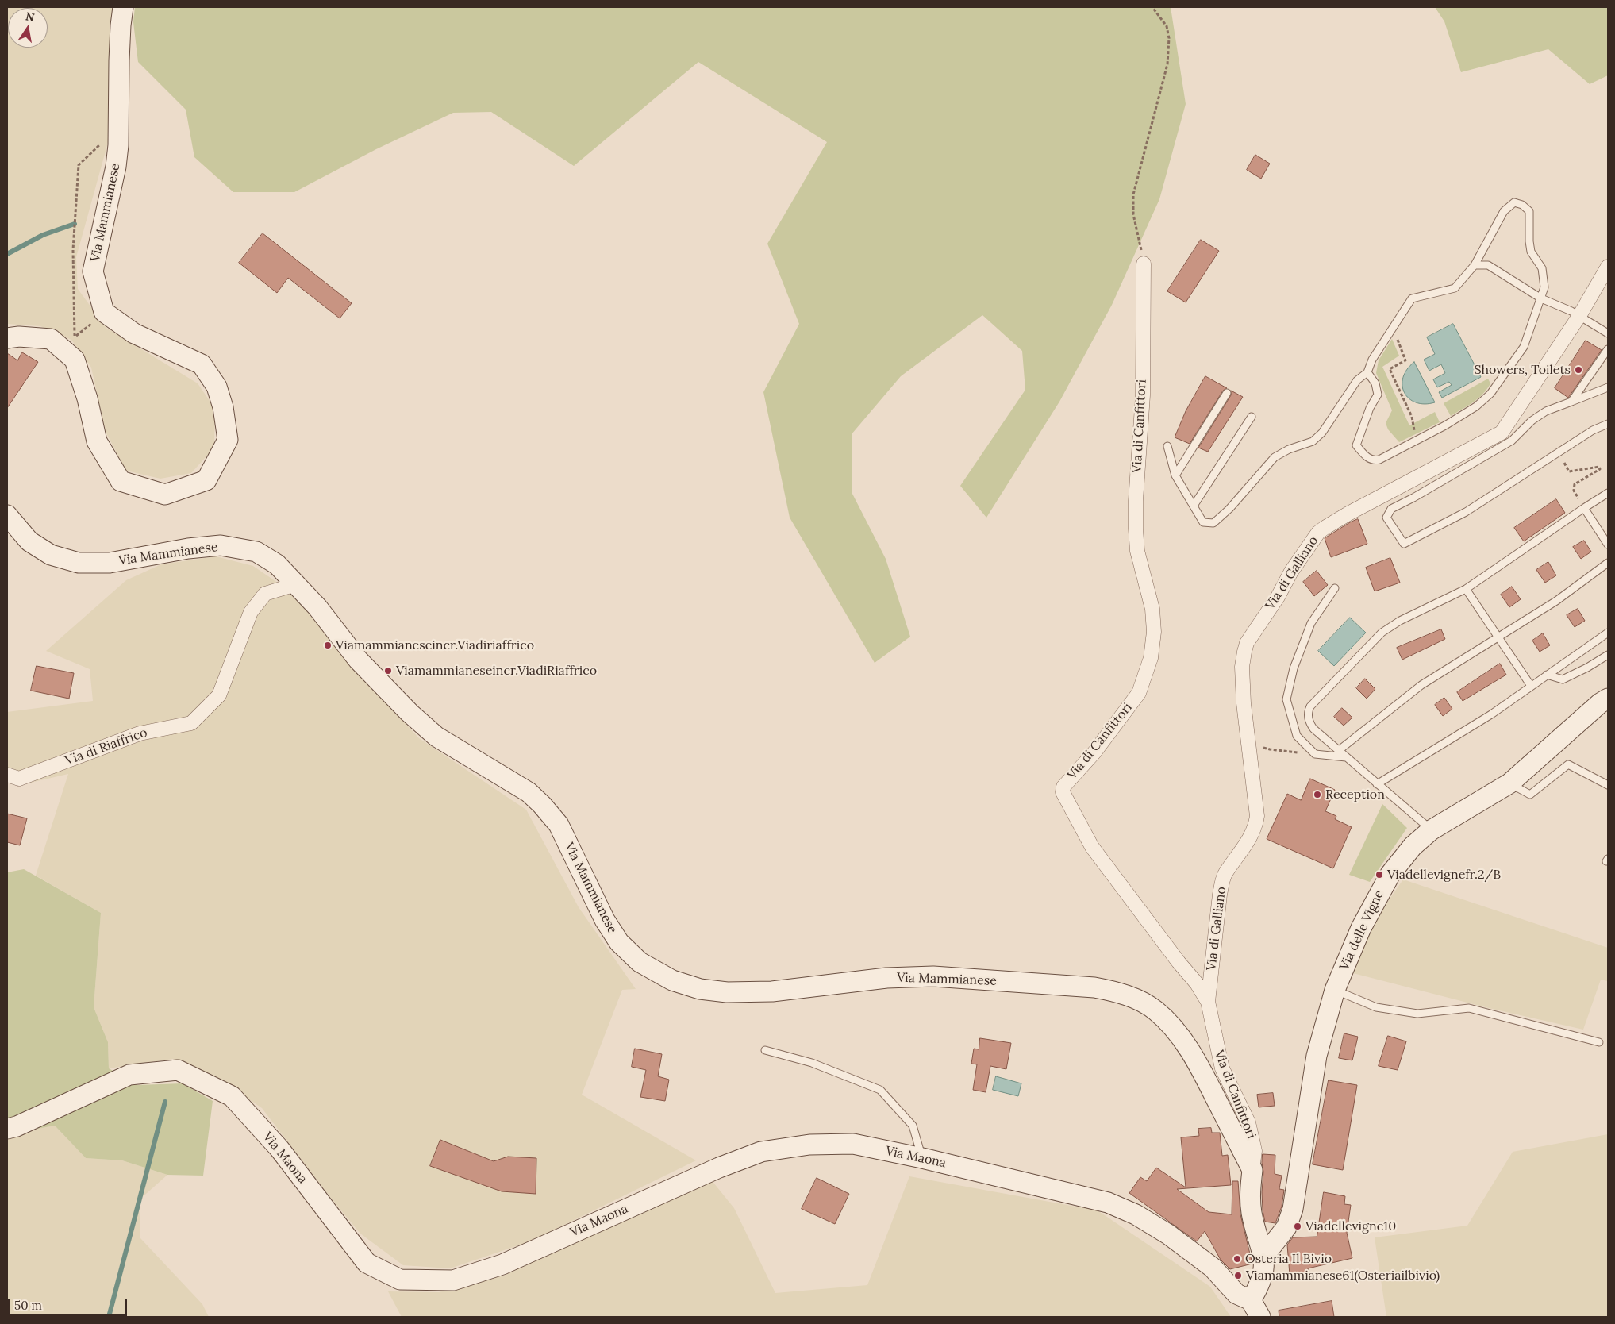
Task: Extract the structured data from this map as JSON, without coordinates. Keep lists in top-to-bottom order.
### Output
{
  "streets": {
    "main road": ["Via Mammianese", "Via delle Vigne", "Via Maona"],
    "street": ["Via di Canfittori", "Via di Galliano", "Via di Riaffrico"]
  },
  "crossings": [
    ["Via Mammianese", "Via di Canfittori"],
    ["Via Mammianese", "Via di Riaffrico"],
    ["Via di Canfittori", "Via di Galliano"]
  ],
  "places": [
    "Showers, Toilets",
    "Viamammianeseincr.Viadiriaffrico",
    "Viamammianeseincr.ViadiRiaffrico",
    "Reception",
    "Viadellevignefr.2/B",
    "Viadellevigne10",
    "Osteria Il Bivio",
    "Viamammianese61(Osteriailbivio)"
  ],
  "scale_bar": "50 m",
  "north": "top"
}
